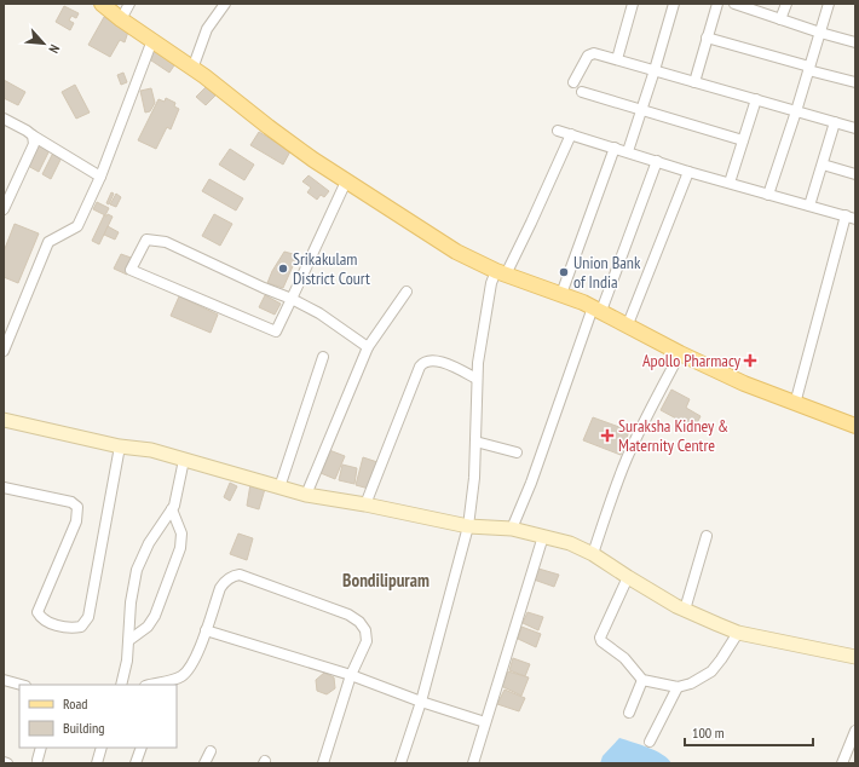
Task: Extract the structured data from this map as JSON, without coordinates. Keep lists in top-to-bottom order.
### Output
{
  "districts": ["Bondilipuram"],
  "places": {
    "other": ["Srikakulam District Court", "Union Bank of India"],
    "health": ["Apollo Pharmacy", "Suraksha Kidney & Maternity Centre"]
  },
  "legend": ["Road", "Building"],
  "scale_bar": "100 m",
  "north": "bottom right"
}
